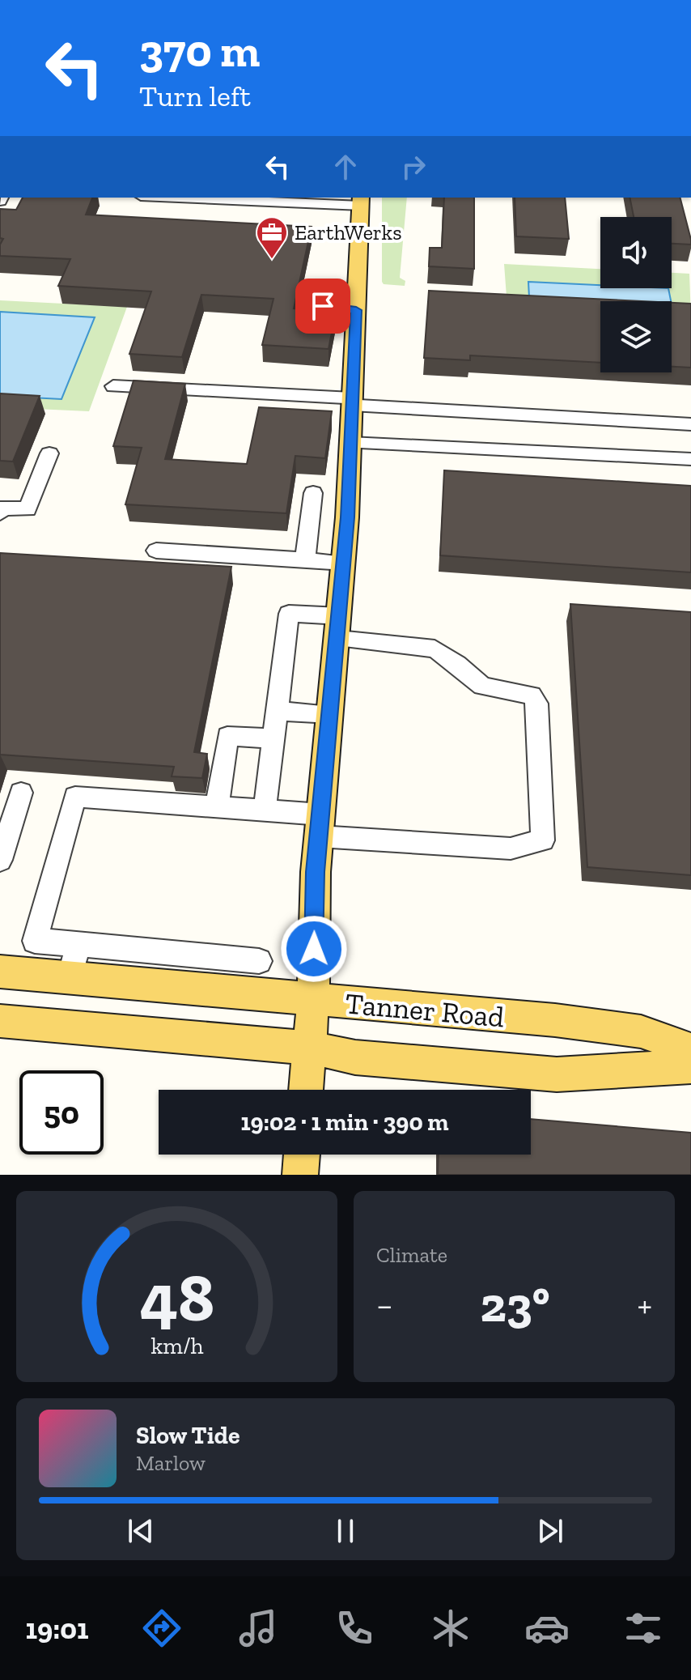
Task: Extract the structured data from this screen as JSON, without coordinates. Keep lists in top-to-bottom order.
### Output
{
  "streets": {
    "main road": ["Tanner Road"]
  },
  "places": {
    "office": ["EarthWerks"]
  },
  "page": {
    "turn": ["370 m", "Turn left"],
    "limit": "50",
    "trip": "19:02 · 1 min · 390 m",
    "tile": "Climate",
    "heat": ["−", "23°", "+"],
    "song": ["Slow Tide", "Marlow"],
    "tabs": "19:01",
    "gauge": ["48", "km/h"]
  }
}
